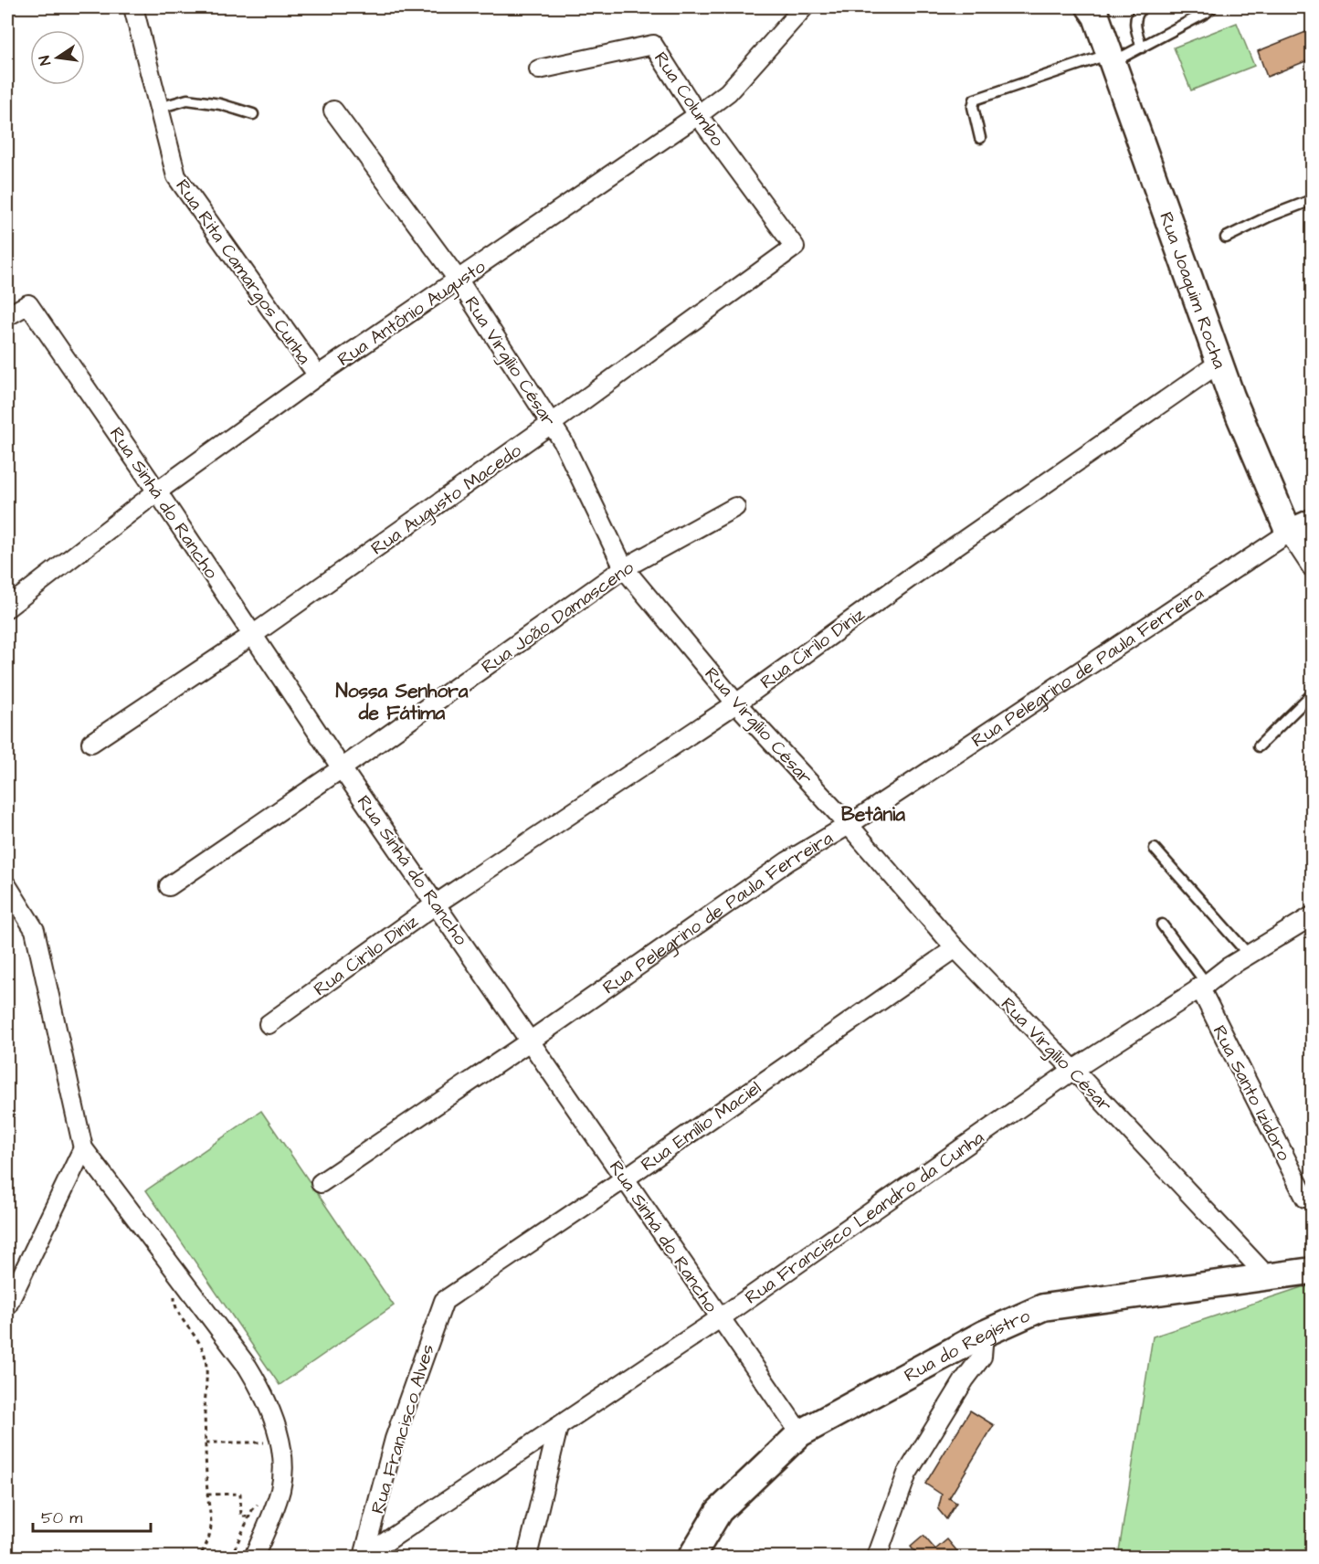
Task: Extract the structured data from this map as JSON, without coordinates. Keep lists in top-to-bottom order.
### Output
{
  "streets": {
    "main road": ["Rua Joaquim Rocha", "Rua Pelegrino de Paula Ferreira", "Rua do Registro"],
    "street": [
      "Rua Columbo",
      "Rua Rita Camargos Cunha",
      "Rua Antônio Augusto",
      "Rua Virgílio César",
      "Rua Augusto Macedo",
      "Rua Sinhá do Rancho",
      "Rua João Damasceno",
      "Rua Cirilo Diniz",
      "Rua Santo Izidoro",
      "Rua Emílio Maciel",
      "Rua Francisco Leandro da Cunha",
      "Rua Francisco Alves"
    ]
  },
  "crossings": [
    ["Rua Columbo", "Rua Antônio Augusto"],
    ["Rua Columbo", "Rua Augusto Macedo"],
    ["Rua Rita Camargos Cunha", "Rua Antônio Augusto"],
    ["Rua Joaquim Rocha", "Rua Cirilo Diniz"],
    ["Rua Joaquim Rocha", "Rua Pelegrino de Paula Ferreira"],
    ["Rua Antônio Augusto", "Rua Virgílio César"],
    ["Rua Antônio Augusto", "Rua Sinhá do Rancho"],
    ["Rua Virgílio César", "Rua Augusto Macedo"],
    ["Rua Virgílio César", "Rua João Damasceno"],
    ["Rua Virgílio César", "Rua Cirilo Diniz"],
    ["Rua Virgílio César", "Rua Pelegrino de Paula Ferreira"],
    ["Rua Virgílio César", "Rua Emílio Maciel"],
    ["Rua Virgílio César", "Rua Francisco Leandro da Cunha"],
    ["Rua Virgílio César", "Rua do Registro"],
    ["Rua Augusto Macedo", "Rua Sinhá do Rancho"],
    ["Rua Sinhá do Rancho", "Rua João Damasceno"],
    ["Rua Sinhá do Rancho", "Rua Cirilo Diniz"],
    ["Rua Sinhá do Rancho", "Rua Pelegrino de Paula Ferreira"],
    ["Rua Sinhá do Rancho", "Rua Emílio Maciel"],
    ["Rua Sinhá do Rancho", "Rua Francisco Leandro da Cunha"],
    ["Rua Sinhá do Rancho", "Rua do Registro"],
    ["Rua Santo Izidoro", "Rua Francisco Leandro da Cunha"],
    ["Rua Emílio Maciel", "Rua Francisco Alves"],
    ["Rua Francisco Leandro da Cunha", "Rua Francisco Alves"]
  ],
  "districts": ["Nossa Senhora de Fátima", "Betânia"],
  "scale_bar": "50 m",
  "north": "left"
}
